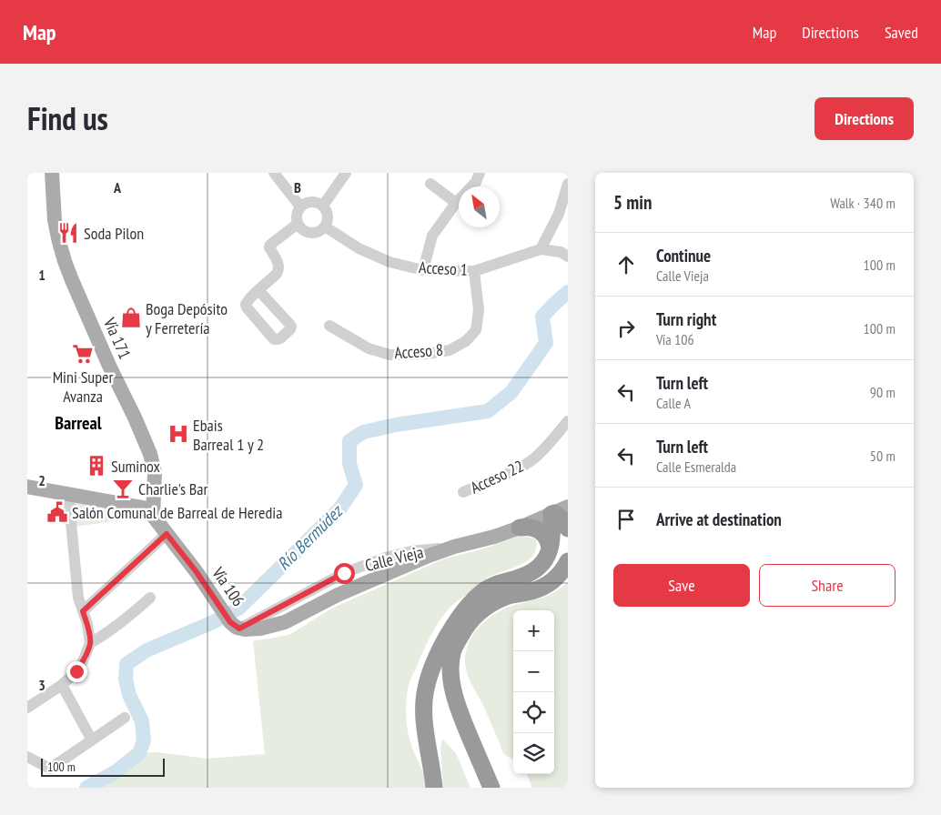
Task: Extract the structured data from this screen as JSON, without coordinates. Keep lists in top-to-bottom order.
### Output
{
  "streets": {
    "main road": ["Vía 171", "Vía 106"],
    "street": ["Acceso 1", "Acceso 8", "Acceso 22"]
  },
  "crossings": [
    ["Acceso 1", "Acceso 8"],
    ["Vía 171", "Vía 106"]
  ],
  "districts": ["Barreal"],
  "water": ["Río Bermúdez"],
  "places": {
    "restaurant": ["Soda Pilon"],
    "shop": ["Boga Depósito y Ferretería"],
    "supermarket": ["Mini Super Avanza"],
    "hospital": ["Ebais Barreal 1 y 2"],
    "building": ["Suminox"],
    "bar": ["Charlie's Bar"],
    "public building": ["Salón Comunal de Barreal de Heredia"]
  },
  "scale_bar": "100 m",
  "north": "top left",
  "page": {
    "header": "Map",
    "nav": ["Map", "Directions", "Saved"],
    "title": "Find us",
    "buttons": [
      "Directions",
      ["Save", "Share"]
    ],
    "heading": ["5 min", "Walk · 340 m"],
    "list": [
      ["Continue", "Calle Vieja", "100 m"],
      ["Turn right", "Vía 106", "100 m"],
      ["Turn left", "Calle A", "90 m"],
      ["Turn left", "Calle Esmeralda", "50 m"],
      "Arrive at destination"
    ],
    "map_buttons": ["+", "−"],
    "scale": "100 m"
  },
  "grid": {
    "columns": ["A", "B"],
    "rows": ["1", "2", "3"]
  }
}
